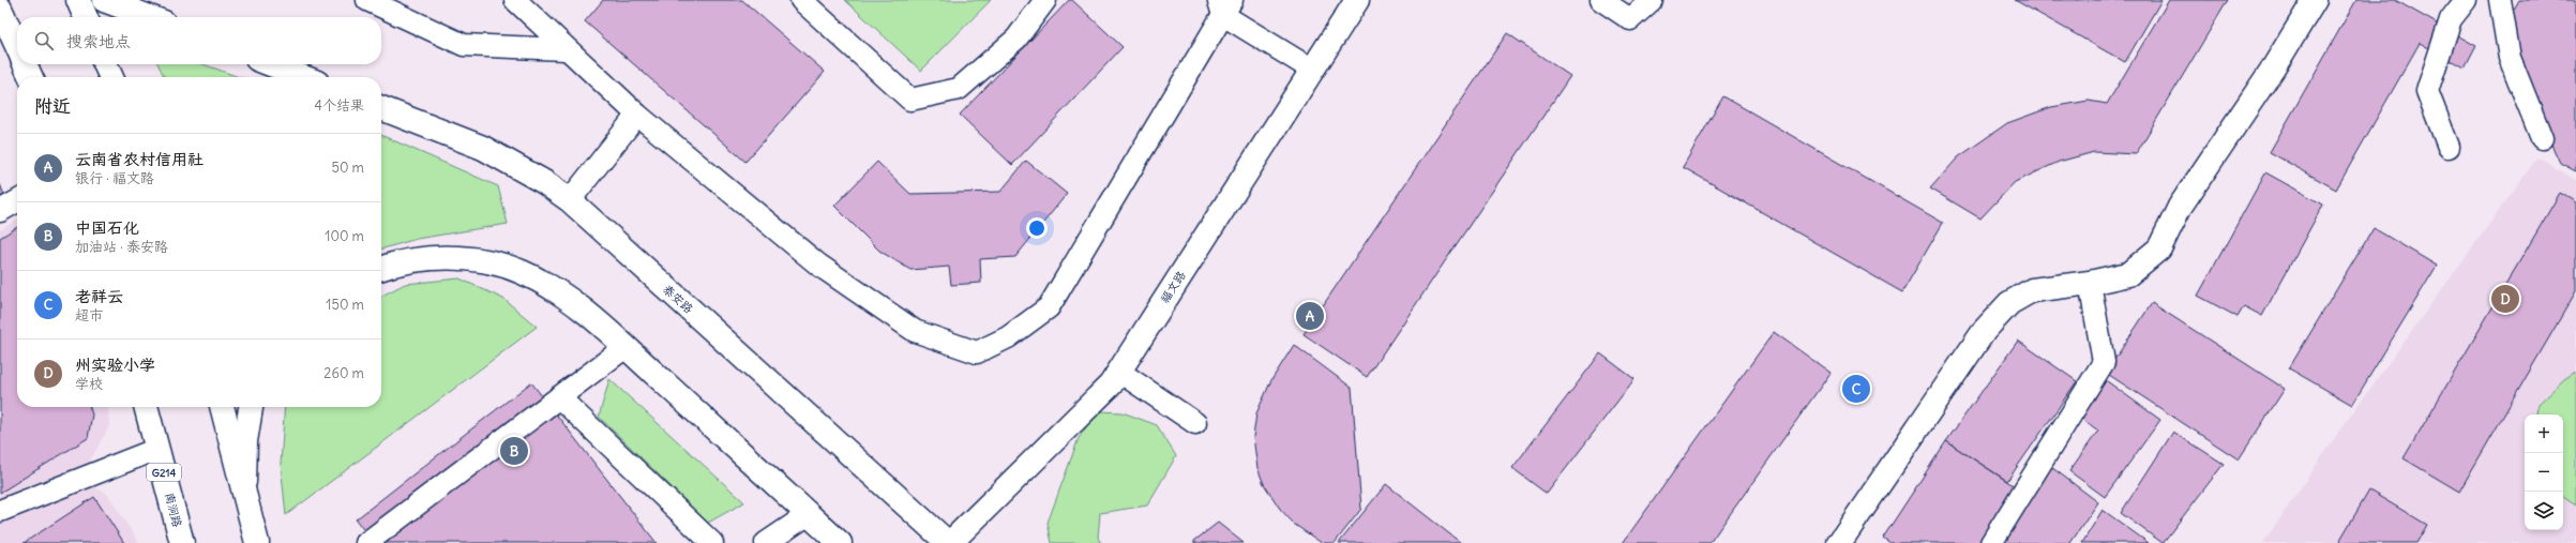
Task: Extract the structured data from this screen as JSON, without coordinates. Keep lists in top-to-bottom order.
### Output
{
  "streets": {
    "main road": [
      "福文路",
      "泰安路",
      "G214",
      "南涧路"
    ]
  },
  "crossings": [
    ["福文路", "泰安路"]
  ],
  "page": {
    "search": "搜索地点",
    "heading": ["附近", "4个结果"],
    "list": [
      {
        "mark": "A",
        "name": "云南省农村信用社",
        "note": "银行 · 福文路",
        "value": "50 m"
      },
      {
        "mark": "B",
        "name": "中国石化",
        "note": "加油站 · 泰安路",
        "value": "100 m"
      },
      {
        "mark": "C",
        "name": "老祥云",
        "note": "超市",
        "value": "150 m"
      },
      {
        "mark": "D",
        "name": "州实验小学",
        "note": "学校",
        "value": "260 m"
      }
    ],
    "pins": [
      "D",
      "A",
      "C",
      "B"
    ],
    "map_buttons": ["+", "−"]
  }
}
